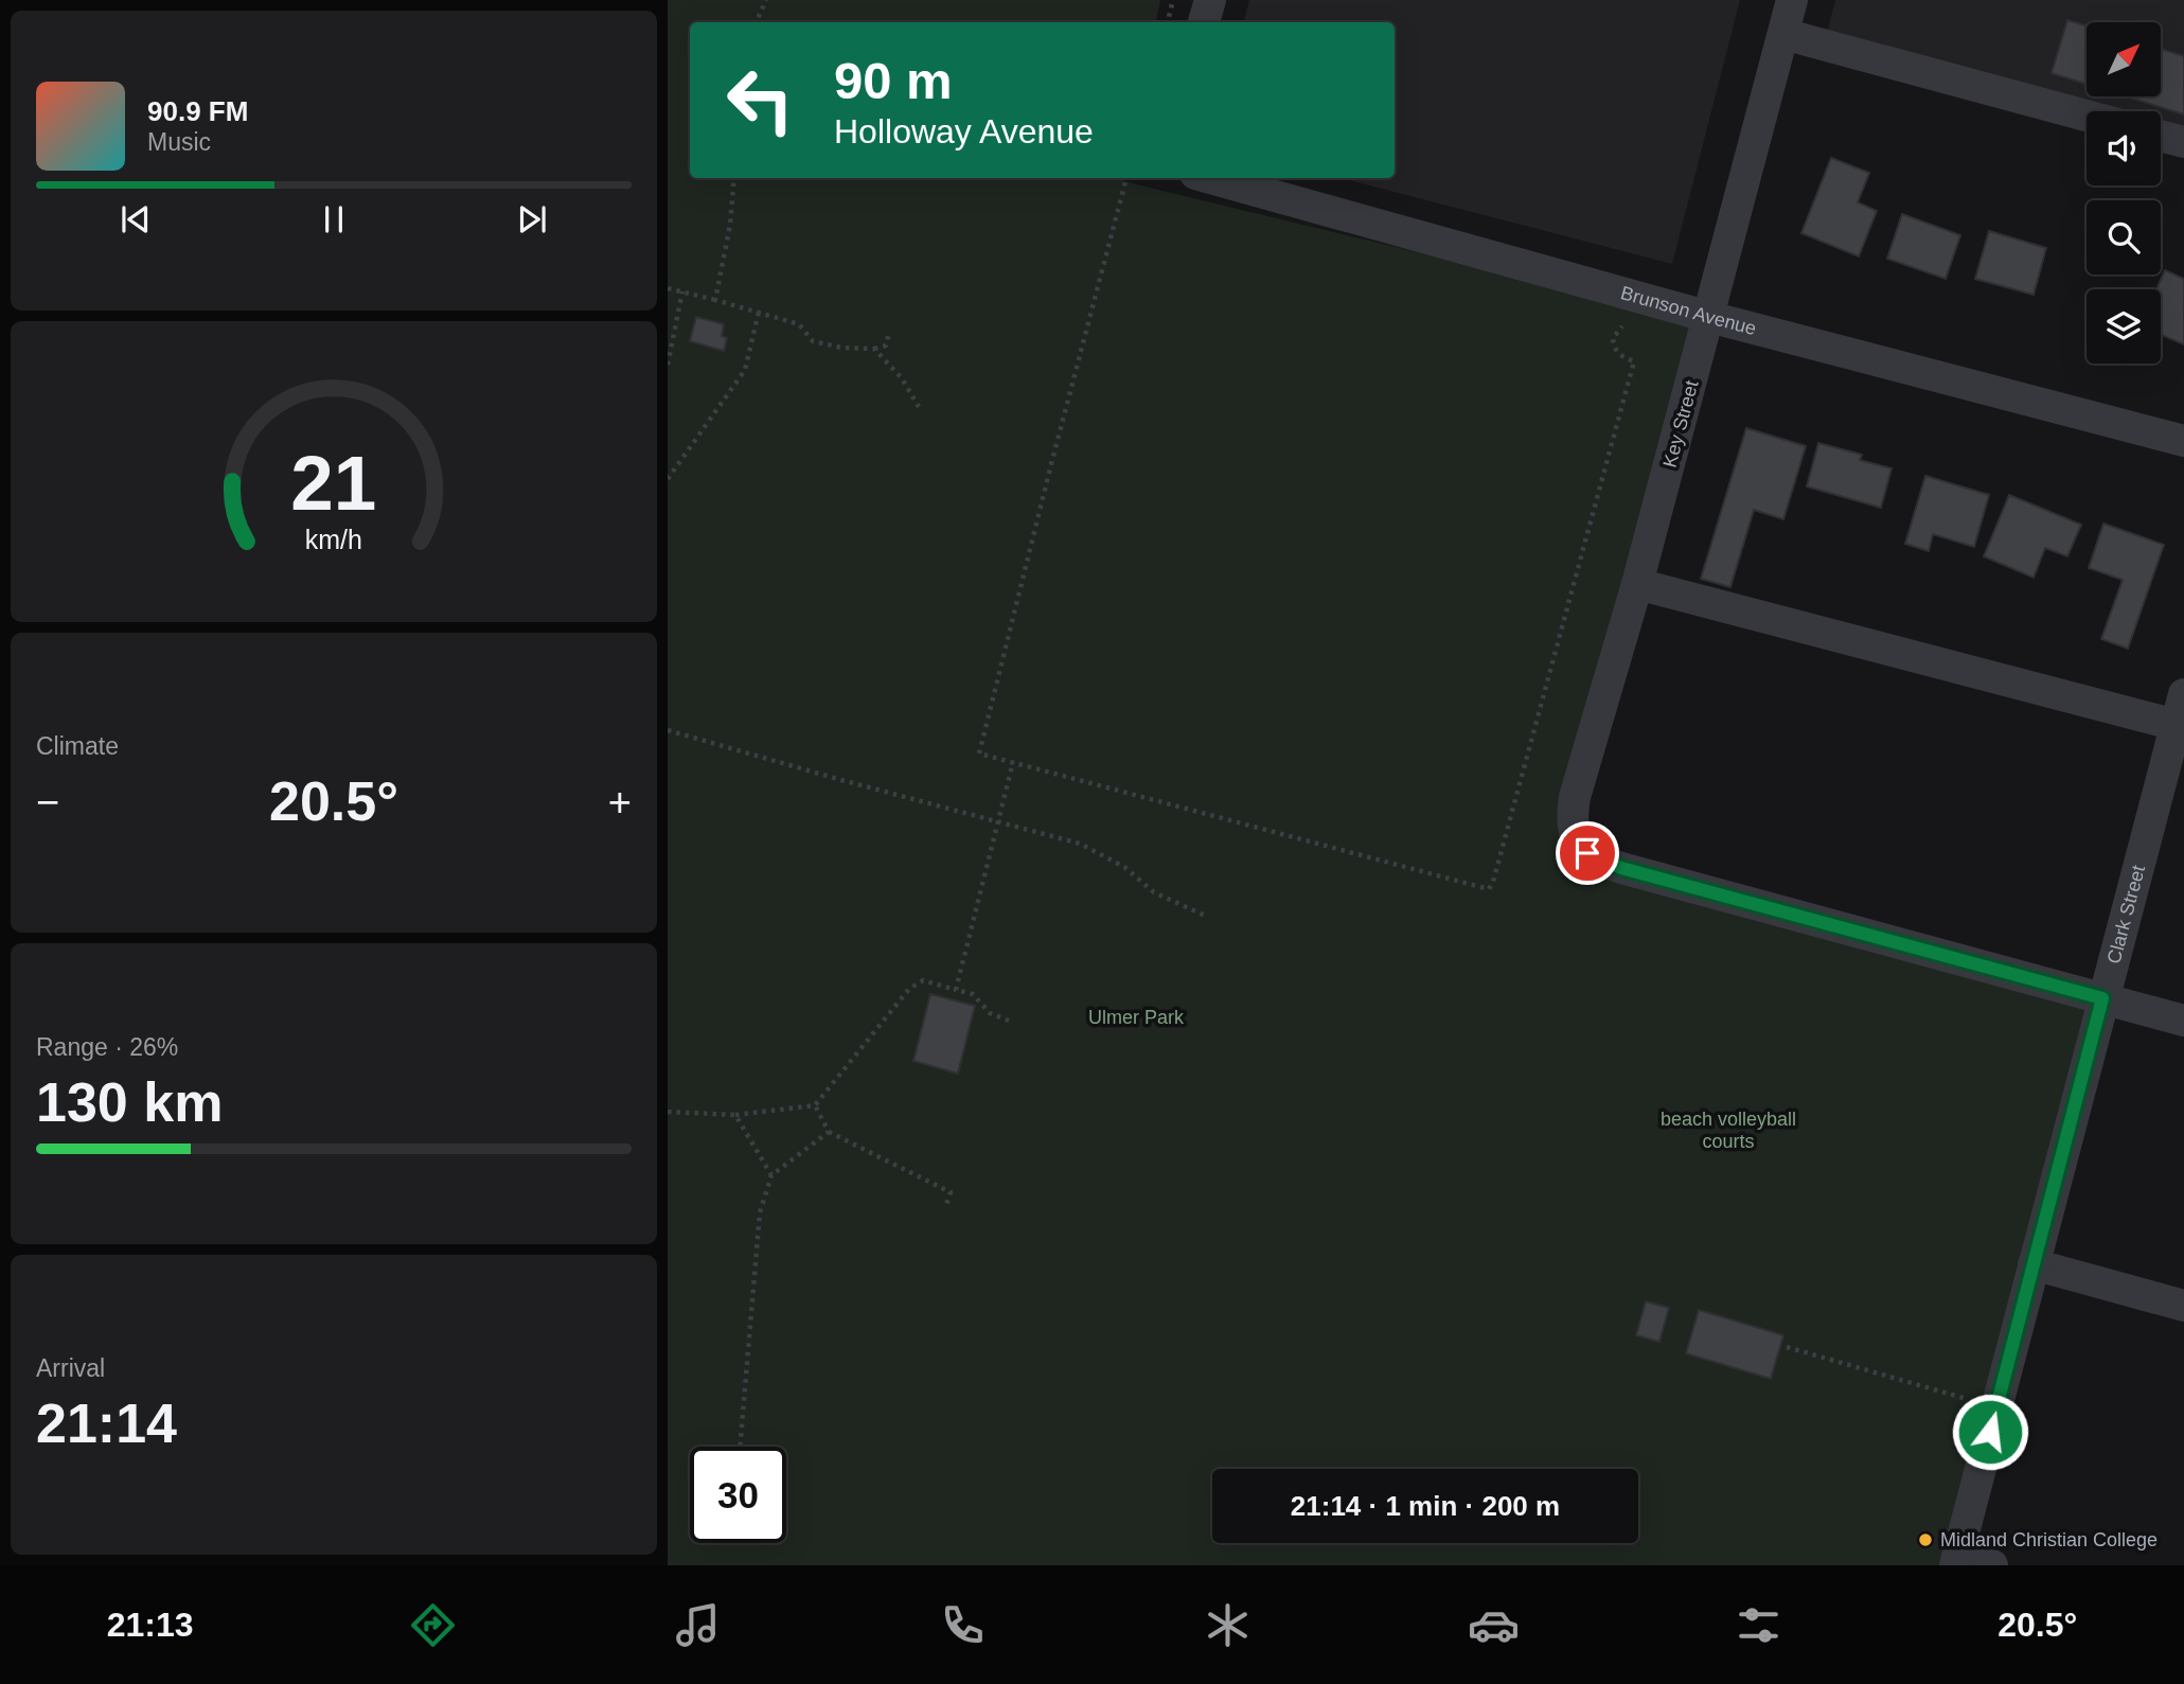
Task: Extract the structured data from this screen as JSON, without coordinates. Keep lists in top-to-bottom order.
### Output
{
  "streets": {
    "street": ["Brunson Avenue", "Key Street", "Clark Street"]
  },
  "crossings": [
    ["Brunson Avenue", "Key Street"],
    ["Key Street", "Clark Street"]
  ],
  "parks": ["Ulmer Park", "beach volleyball courts"],
  "places": ["Midland Christian College"],
  "north": "top right",
  "page": {
    "turn": ["90 m", "Holloway Avenue"],
    "song": ["90.9 FM", "Music"],
    "tile": [
      "Climate",
      ["Range · 26%", "130 km"],
      ["Arrival", "21:14"]
    ],
    "heat": ["−", "20.5°", "+"],
    "limit": "30",
    "trip": "21:14 · 1 min · 200 m",
    "tabs": ["21:13", "20.5°"],
    "gauge": ["21", "km/h"]
  }
}
